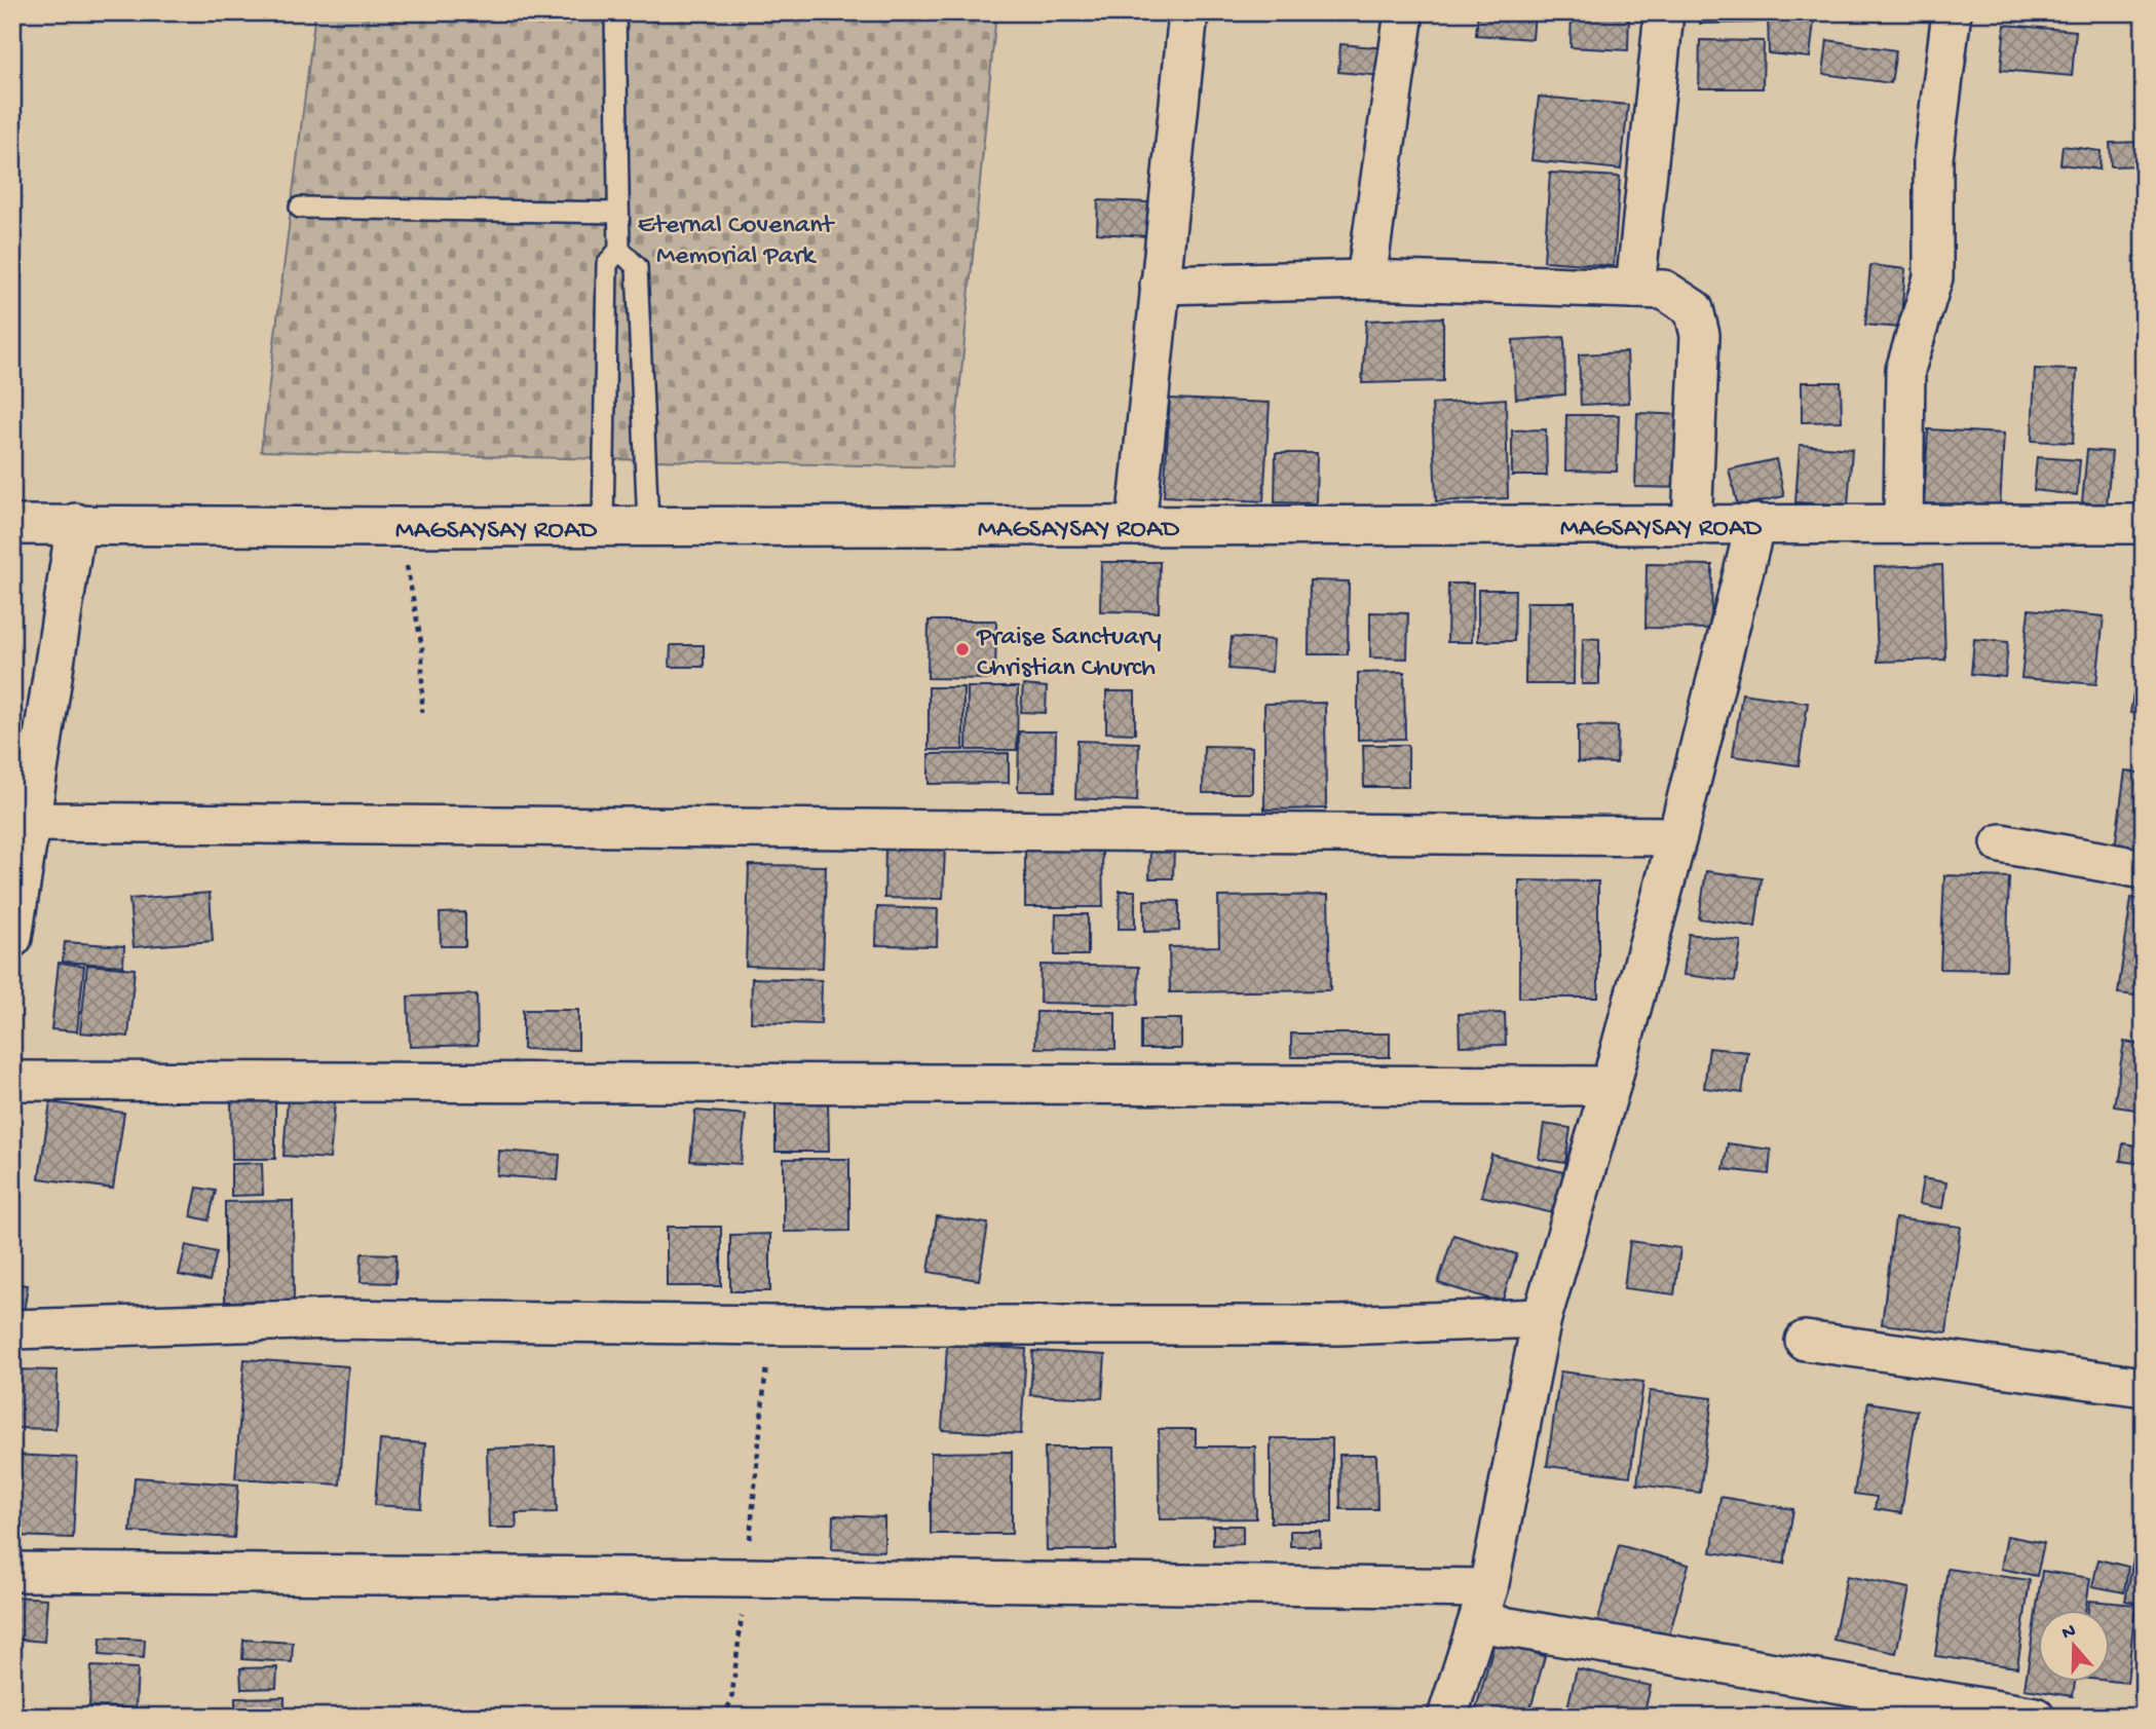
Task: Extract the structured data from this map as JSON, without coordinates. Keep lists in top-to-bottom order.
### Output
{
  "streets": {
    "street": ["MAGSAYSAY ROAD"]
  },
  "parks": ["Eternal Covenant Memorial Park"],
  "places": ["Praise Sanctuary Christian Church"],
  "north": "top"
}
